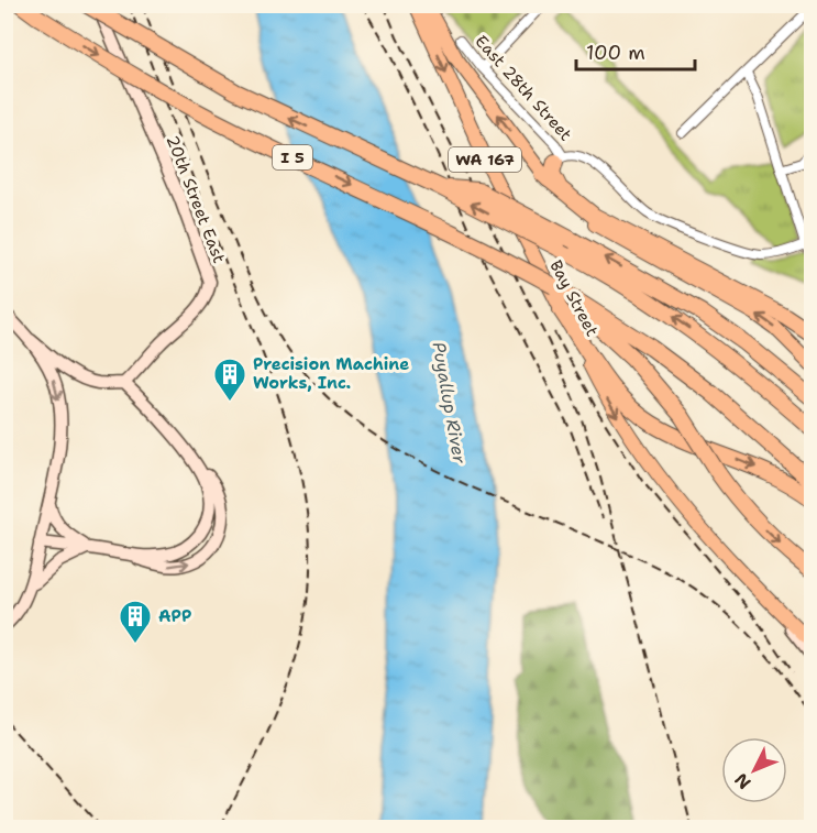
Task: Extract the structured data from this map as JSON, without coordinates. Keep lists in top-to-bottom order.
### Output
{
  "streets": {
    "highway": ["I 5"],
    "main road": ["WA 167", "Bay Street"],
    "street": ["East 28th Street", "20th Street East"]
  },
  "water": ["Puyallup River"],
  "places": {
    "building": ["Precision Machine Works, Inc.", "APP"]
  },
  "scale_bar": "100 m",
  "north": "bottom left"
}
